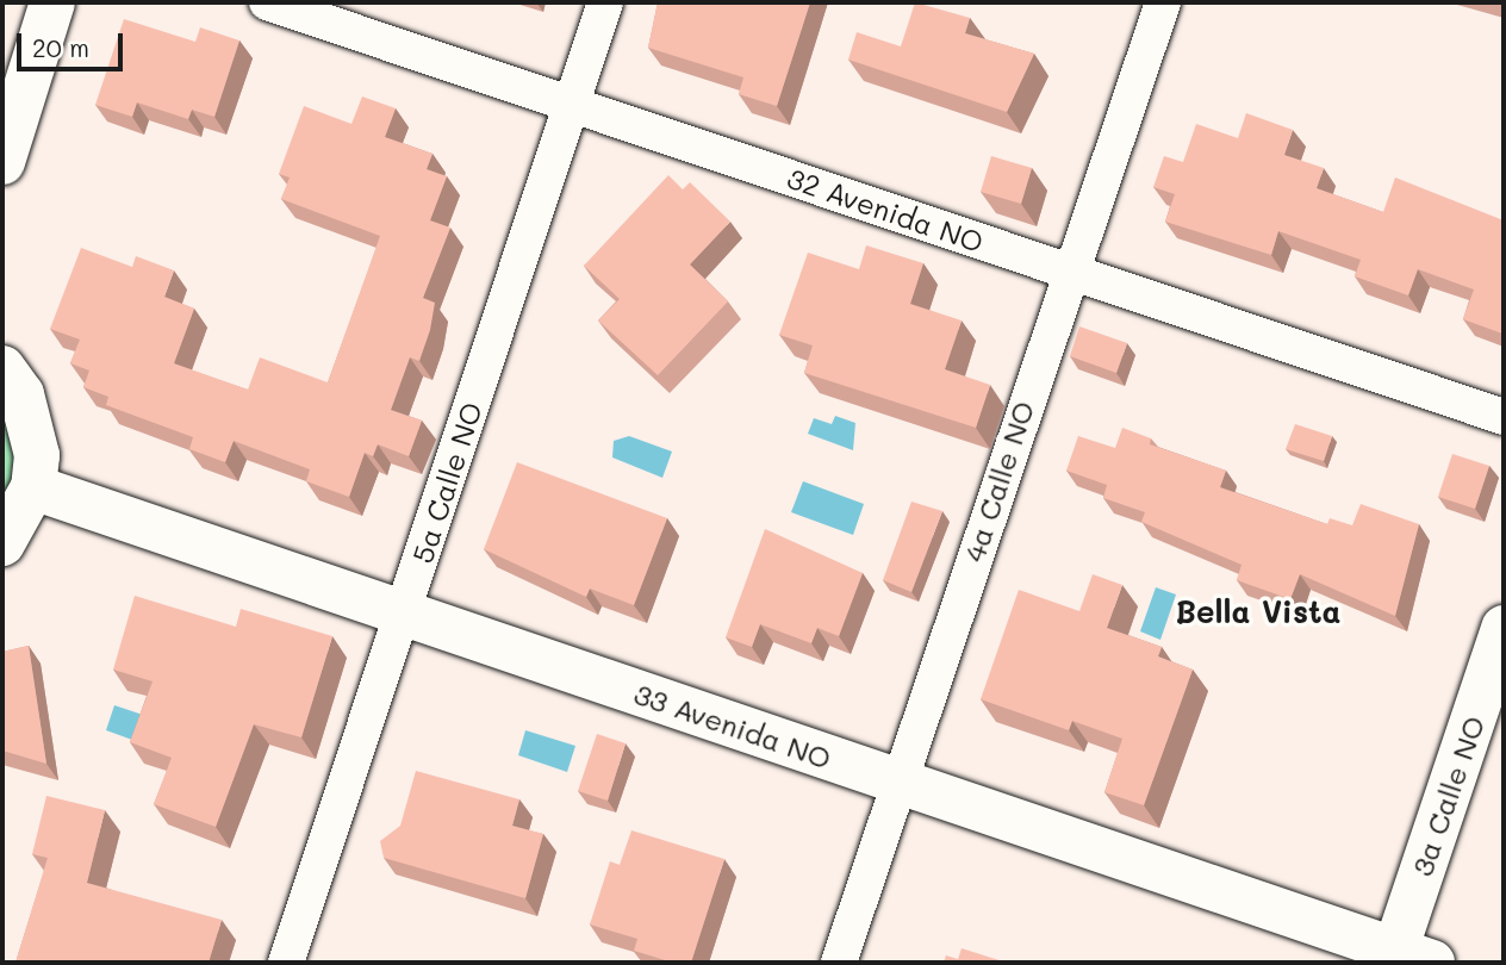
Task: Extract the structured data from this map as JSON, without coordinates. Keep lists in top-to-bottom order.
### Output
{
  "streets": {
    "street": [
      "32 Avenida NO",
      "4a Calle NO",
      "5a Calle NO",
      "33 Avenida NO",
      "3a Calle NO"
    ]
  },
  "crossings": [
    ["32 Avenida NO", "4a Calle NO"],
    ["32 Avenida NO", "5a Calle NO"],
    ["4a Calle NO", "33 Avenida NO"],
    ["5a Calle NO", "33 Avenida NO"],
    ["33 Avenida NO", "3a Calle NO"]
  ],
  "districts": ["Bella Vista"],
  "scale_bar": "20 m"
}
